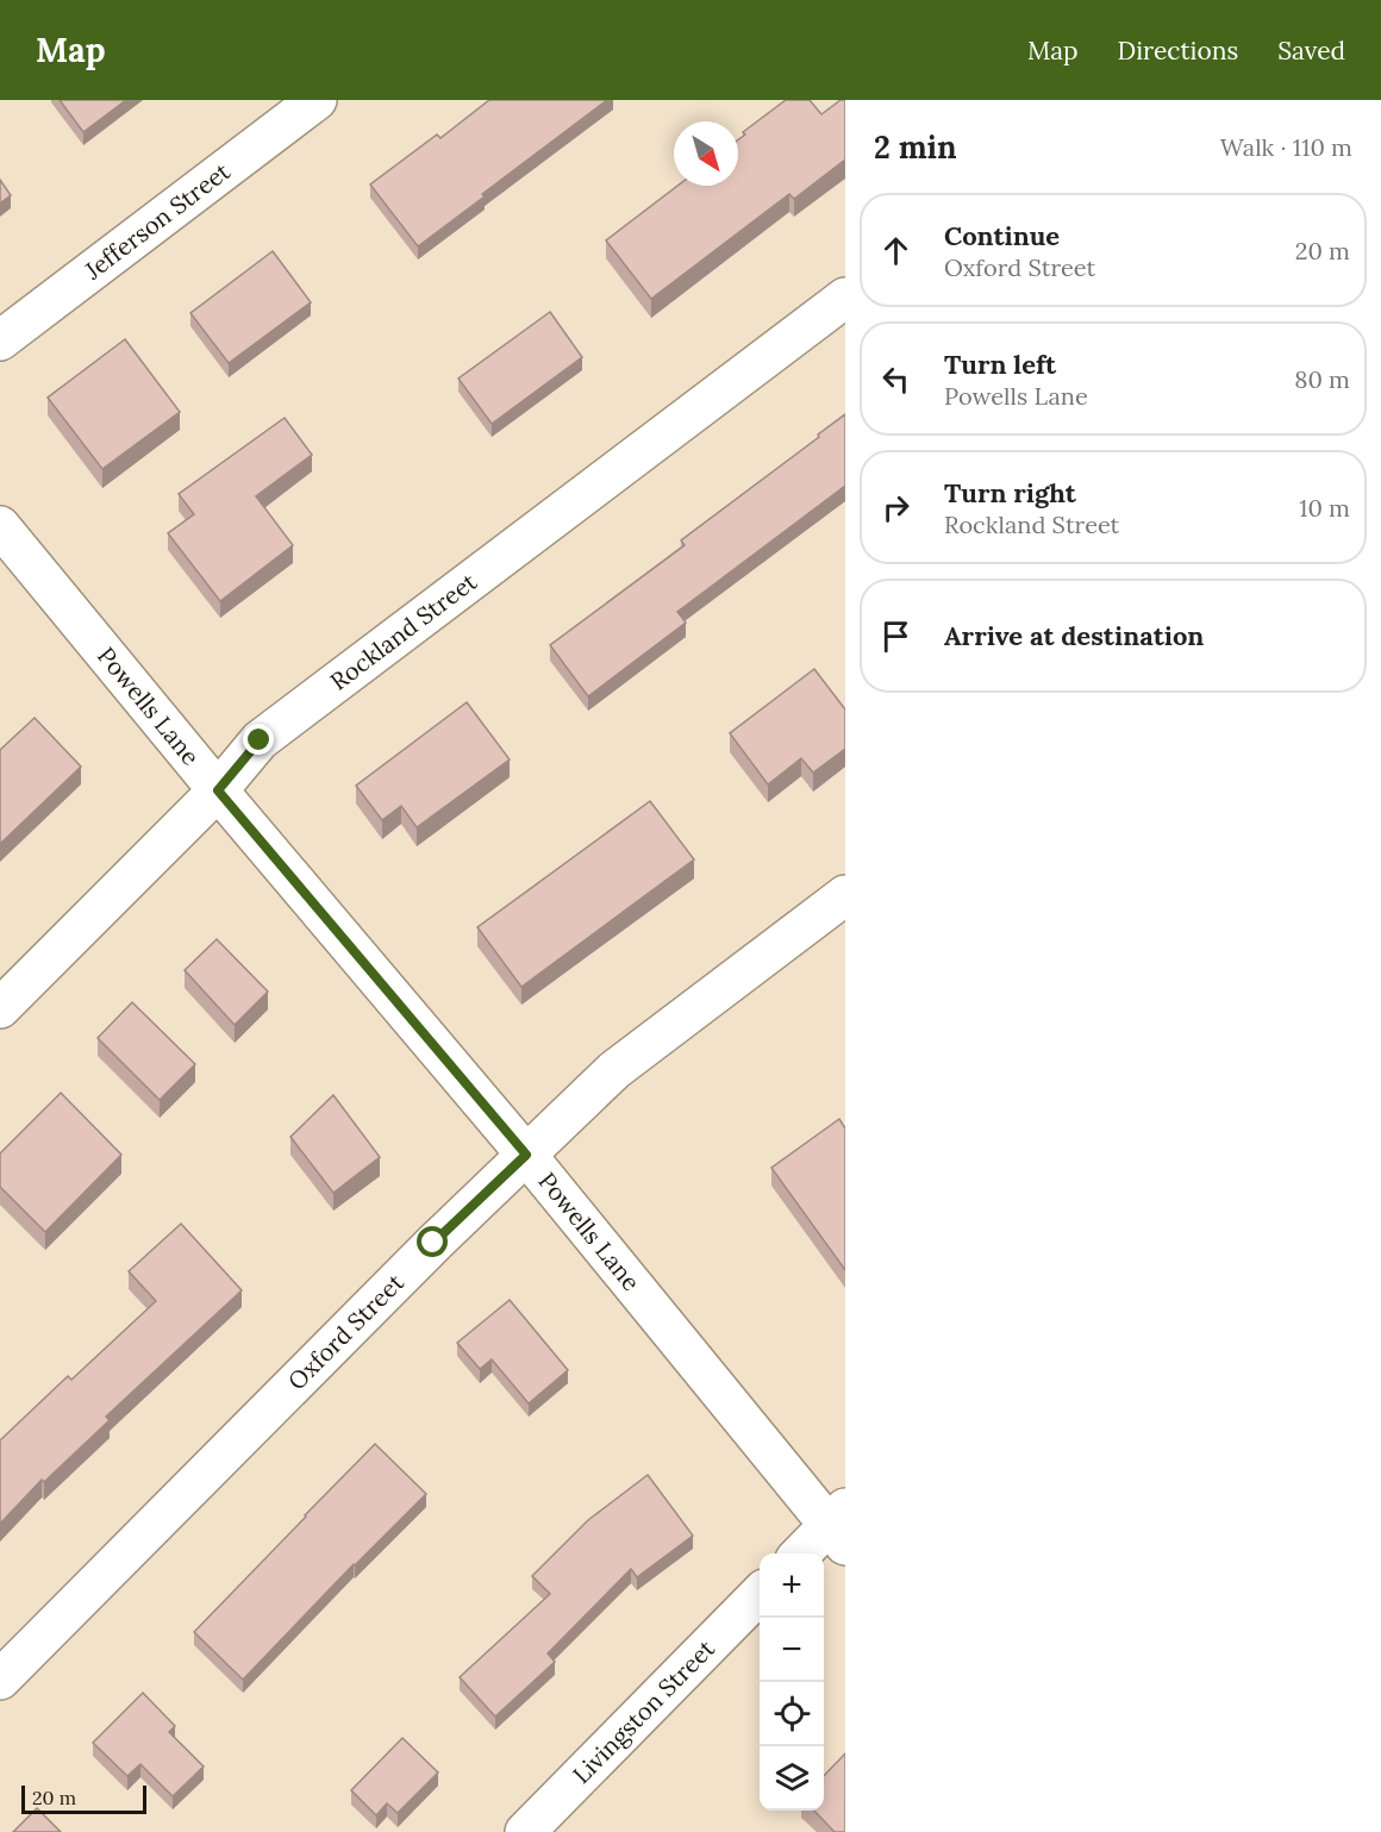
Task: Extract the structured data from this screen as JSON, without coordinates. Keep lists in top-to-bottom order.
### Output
{
  "streets": {
    "street": [
      "Jefferson Street",
      "Rockland Street",
      "Powells Lane",
      "Oxford Street",
      "Livingston Street"
    ]
  },
  "crossings": [
    ["Rockland Street", "Powells Lane"],
    ["Powells Lane", "Oxford Street"]
  ],
  "scale_bar": "20 m",
  "north": "bottom right",
  "page": {
    "header": "Map",
    "nav": ["Map", "Directions", "Saved"],
    "heading": ["2 min", "Walk · 110 m"],
    "list": [
      ["Continue", "Oxford Street", "20 m"],
      ["Turn left", "Powells Lane", "80 m"],
      ["Turn right", "Rockland Street", "10 m"],
      "Arrive at destination"
    ],
    "map_buttons": ["+", "−"],
    "scale": "20 m"
  }
}
